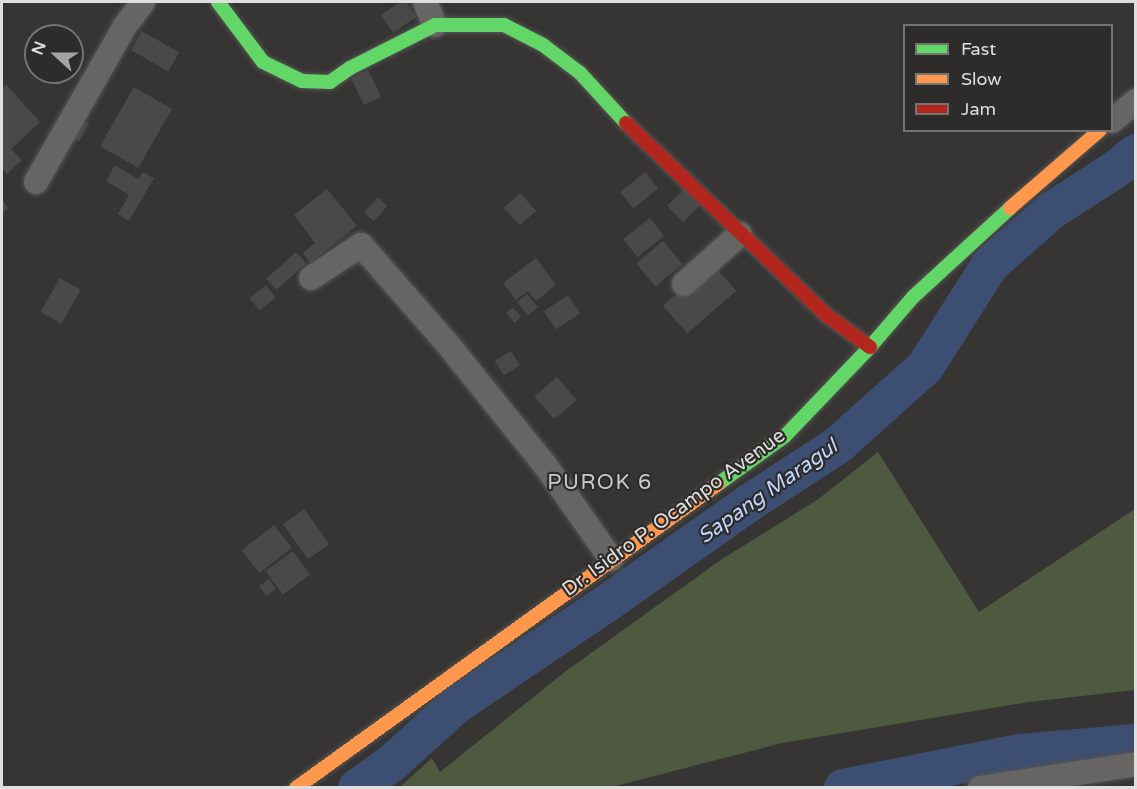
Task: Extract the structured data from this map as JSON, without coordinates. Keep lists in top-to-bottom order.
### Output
{
  "streets": {
    "street": ["Dr. Isidro P. Ocampo Avenue"]
  },
  "districts": ["PUROK 6"],
  "water": ["Sapang Maragul"],
  "legend": ["Fast", "Slow", "Jam"],
  "north": "left"
}
